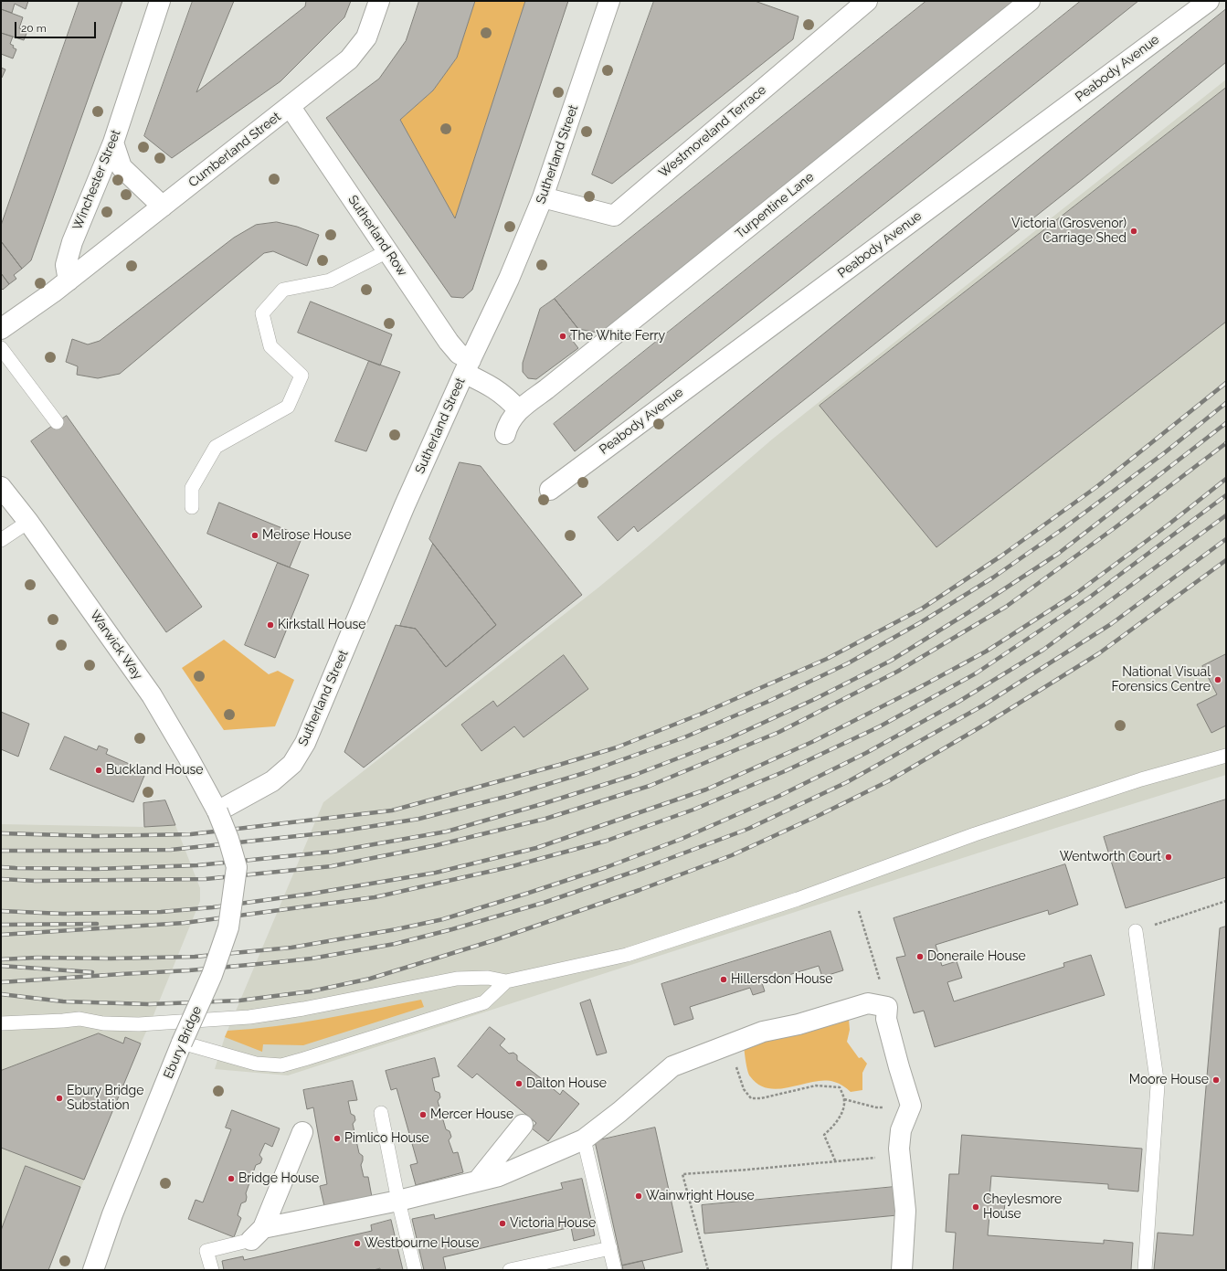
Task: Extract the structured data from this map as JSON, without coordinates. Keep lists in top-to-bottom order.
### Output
{
  "streets": {
    "street": [
      "Peabody Avenue",
      "Westmoreland Terrace",
      "Cumberland Street",
      "Sutherland Street",
      "Winchester Street",
      "Turpentine Lane",
      "Sutherland Row",
      "Warwick Way",
      "Ebury Bridge"
    ]
  },
  "crossings": [
    ["Westmoreland Terrace", "Sutherland Street"],
    ["Cumberland Street", "Winchester Street"],
    ["Cumberland Street", "Sutherland Row"],
    ["Sutherland Street", "Sutherland Row"],
    ["Sutherland Street", "Warwick Way"],
    ["Sutherland Street", "Ebury Bridge"],
    ["Warwick Way", "Ebury Bridge"]
  ],
  "places": [
    "Victoria (Grosvenor) Carriage Shed",
    "The White Ferry",
    "Melrose House",
    "Kirkstall House",
    "National Visual Forensics Centre",
    "Buckland House",
    "Wentworth Court",
    "Doneraile House",
    "Hillersdon House",
    "Moore House",
    "Dalton House",
    "Ebury Bridge Substation",
    "Mercer House",
    "Pimlico House",
    "Bridge House",
    "Wainwright House",
    "Cheylesmore House",
    "Victoria House",
    "Westbourne House"
  ],
  "scale_bar": "20 m"
}
